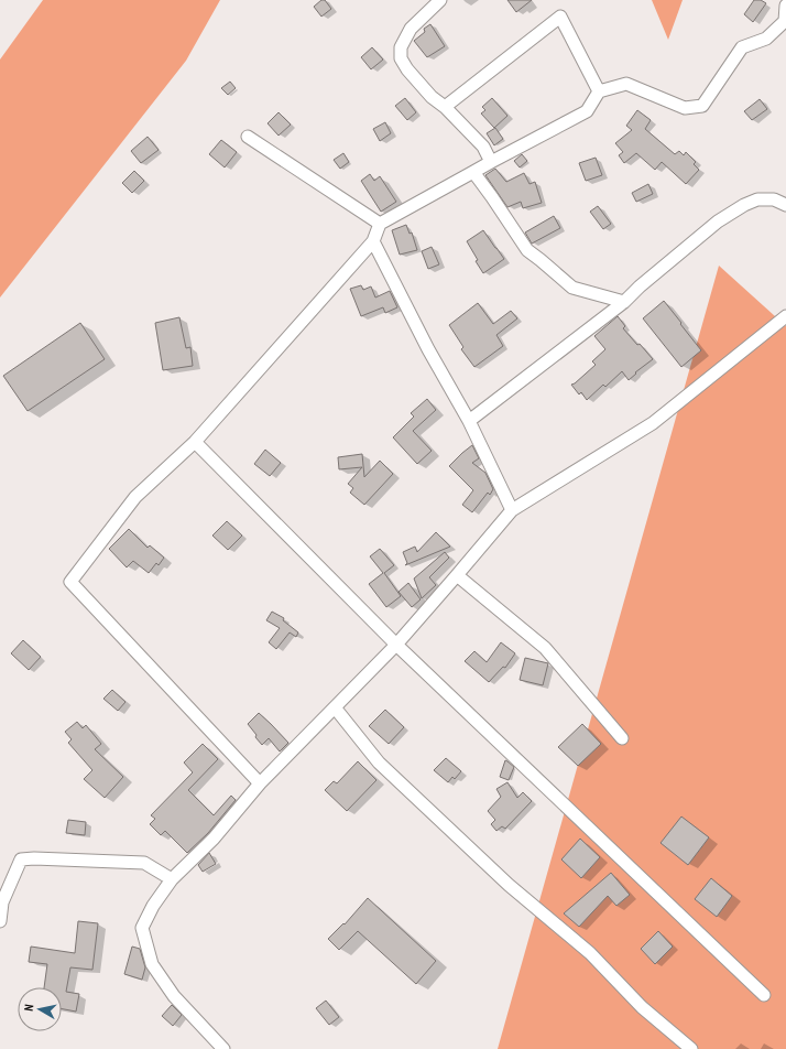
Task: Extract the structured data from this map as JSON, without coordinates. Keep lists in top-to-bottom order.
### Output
{
  "north": "left"
}
